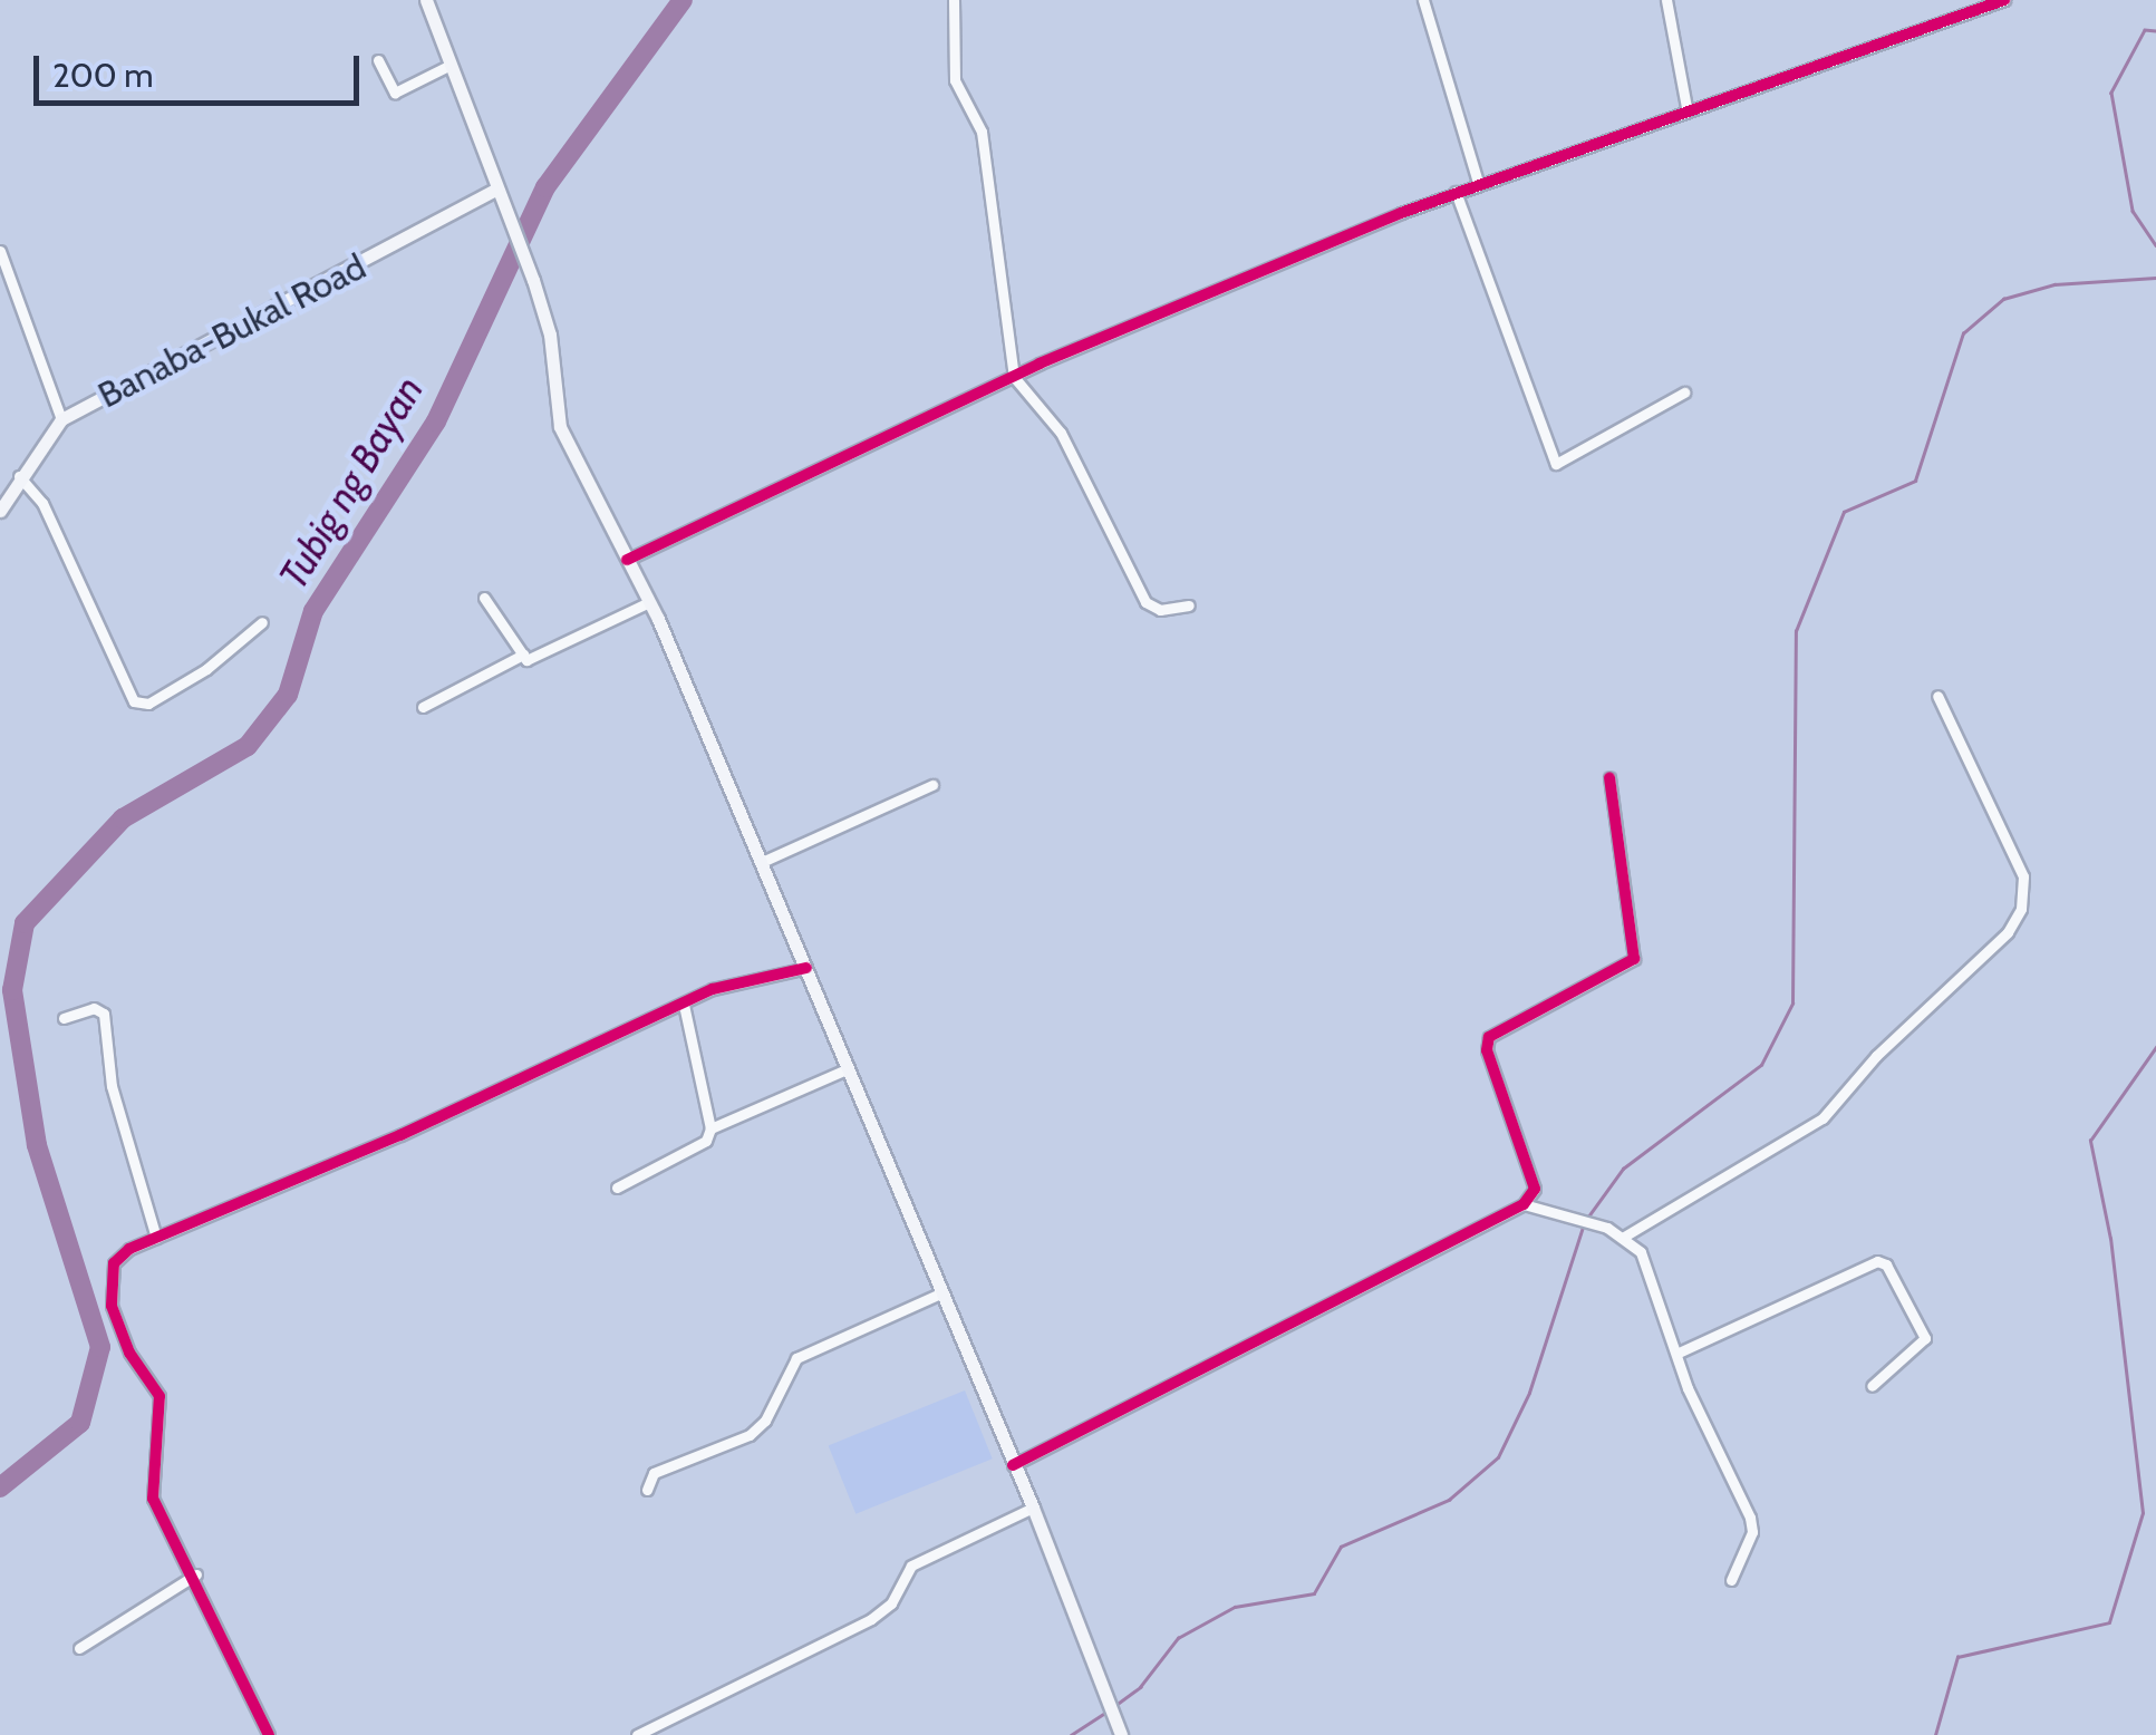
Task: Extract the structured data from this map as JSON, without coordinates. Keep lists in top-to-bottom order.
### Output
{
  "streets": {
    "main road": ["Banaba-Bukal Road"]
  },
  "water": ["Tubig ng Bayan"],
  "scale_bar": "200 m"
}
